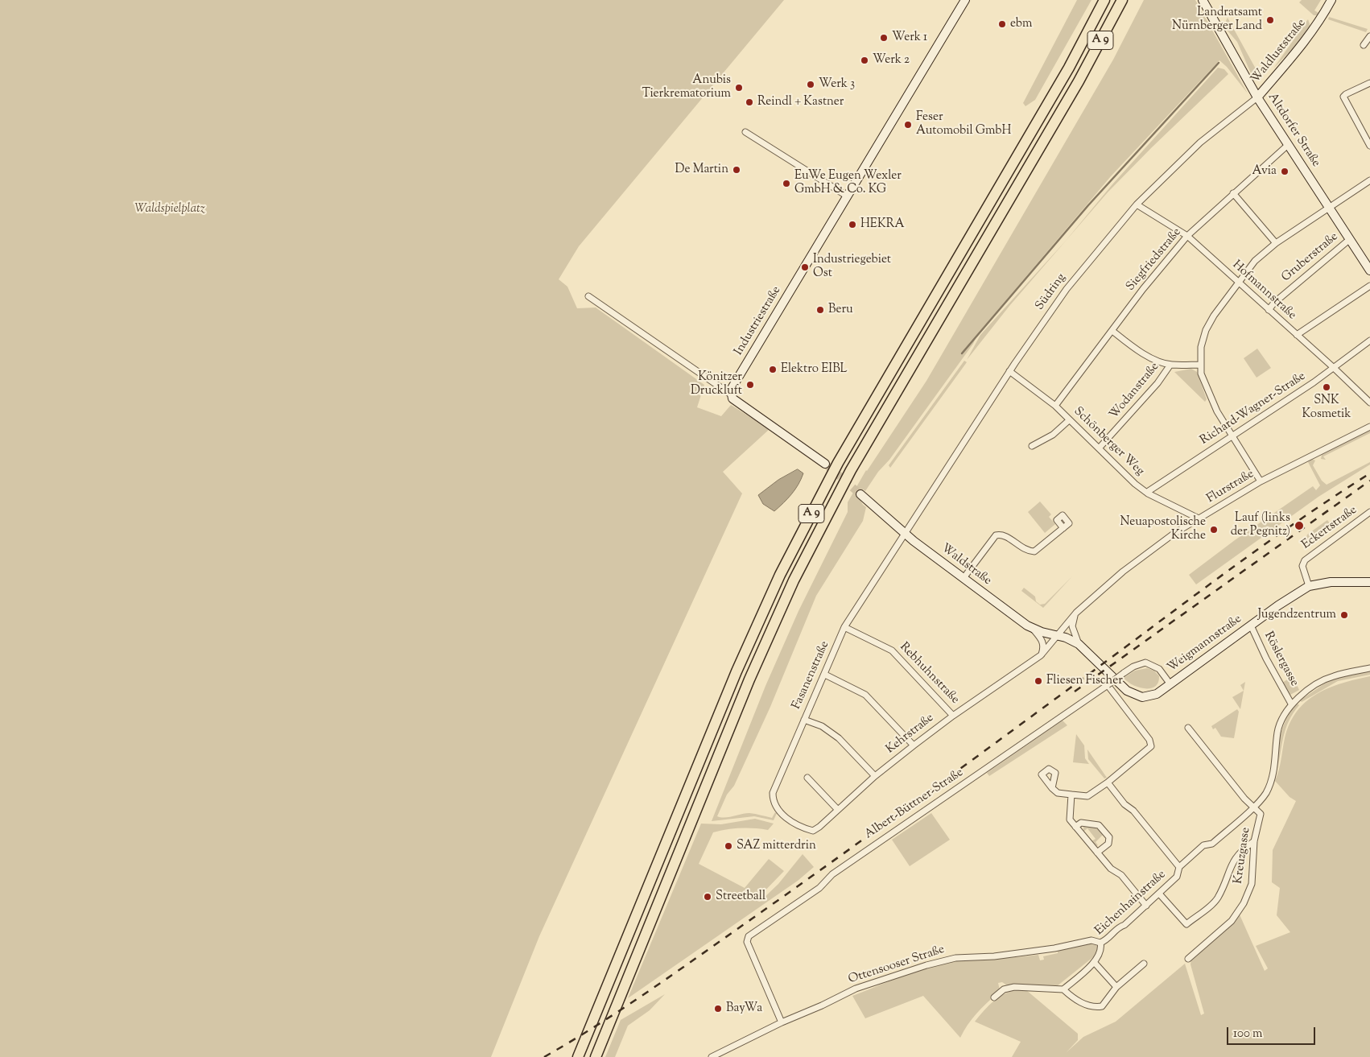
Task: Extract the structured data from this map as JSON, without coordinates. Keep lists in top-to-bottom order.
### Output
{
  "streets": {
    "highway": ["A 9"],
    "street": [
      "Waldluststraße",
      "Altdorfer Straße",
      "Gruberstraße",
      "Siegfriedstraße",
      "Hofmannstraße",
      "Südring",
      "Industriestraße",
      "Wodanstraße",
      "Richard-Wagner-Straße",
      "Schönberger Weg",
      "Flurstraße",
      "Eckertstraße",
      "Waldstraße",
      "Weigmannstraße",
      "Röslergasse",
      "Rebhuhnstraße",
      "Fasanenstraße",
      "Kehrstraße",
      "Albert-Büttner-Straße",
      "Kreuzgasse",
      "Eichenhainstraße",
      "Ottensooser Straße"
    ]
  },
  "crossings": [
    ["Waldluststraße", "Altdorfer Straße"],
    ["Waldluststraße", "Südring"],
    ["Altdorfer Straße", "Gruberstraße"],
    ["Altdorfer Straße", "Siegfriedstraße"],
    ["Altdorfer Straße", "Südring"],
    ["Gruberstraße", "Hofmannstraße"],
    ["Siegfriedstraße", "Hofmannstraße"],
    ["Siegfriedstraße", "Schönberger Weg"],
    ["Hofmannstraße", "Südring"],
    ["Hofmannstraße", "Richard-Wagner-Straße"],
    ["Südring", "Schönberger Weg"],
    ["Südring", "Waldstraße"],
    ["Südring", "Fasanenstraße"],
    ["Wodanstraße", "Schönberger Weg"],
    ["Richard-Wagner-Straße", "Schönberger Weg"],
    ["Schönberger Weg", "Flurstraße"],
    ["Flurstraße", "Waldstraße"],
    ["Flurstraße", "Kehrstraße"],
    ["Eckertstraße", "Weigmannstraße"],
    ["Waldstraße", "Weigmannstraße"],
    ["Waldstraße", "Fasanenstraße"],
    ["Waldstraße", "Kehrstraße"],
    ["Weigmannstraße", "Röslergasse"],
    ["Weigmannstraße", "Albert-Büttner-Straße"],
    ["Röslergasse", "Eichenhainstraße"],
    ["Rebhuhnstraße", "Fasanenstraße"],
    ["Rebhuhnstraße", "Kehrstraße"],
    ["Fasanenstraße", "Kehrstraße"],
    ["Albert-Büttner-Straße", "Ottensooser Straße"],
    ["Kreuzgasse", "Eichenhainstraße"],
    ["Eichenhainstraße", "Ottensooser Straße"]
  ],
  "parks": ["Waldspielplatz"],
  "places": [
    "Landratsamt Nürnberger Land",
    "ebm",
    "Werk 1",
    "Werk 2",
    "Werk 3",
    "Anubis Tierkrematorium",
    "Reindl + Kastner",
    "Feser Automobil GmbH",
    "De Martin",
    "Avia",
    "EuWe Eugen Wexler GmbH & Co. KG",
    "HEKRA",
    "Industriegebiet Ost",
    "Beru",
    "Elektro EIBL",
    "Könitzer Druckluft",
    "SNK Kosmetik",
    "Lauf (links der Pegnitz)",
    "Neuapostolische Kirche",
    "Jugendzentrum",
    "Fliesen Fischer",
    "SAZ mitterdrin",
    "Streetball",
    "BayWa"
  ],
  "scale_bar": "100 m"
}
